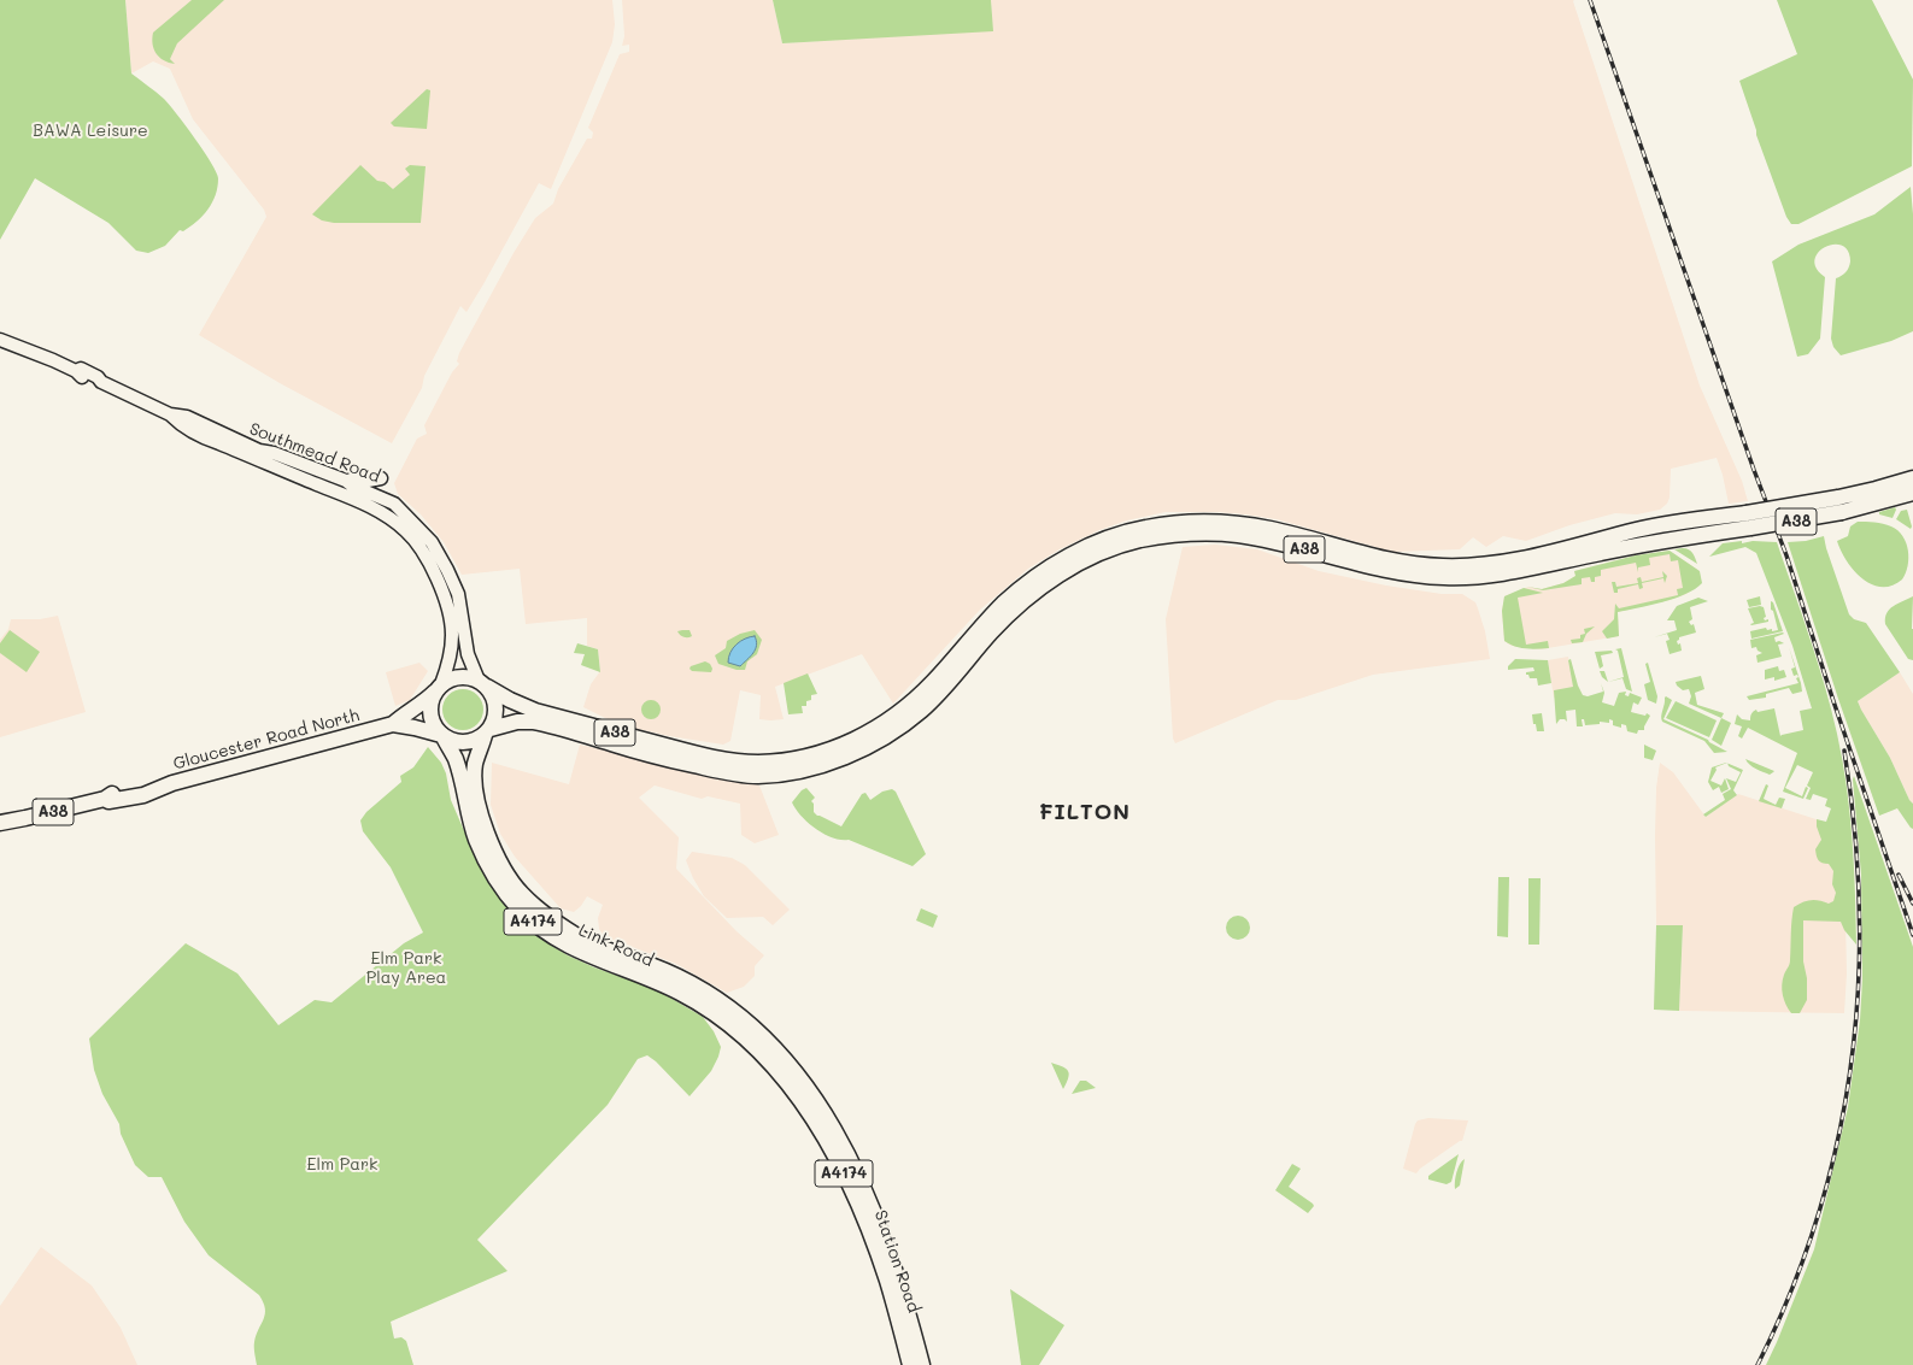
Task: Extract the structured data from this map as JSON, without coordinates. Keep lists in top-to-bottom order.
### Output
{
  "streets": {
    "main road": [
      "Southmead Road",
      "A38",
      "Gloucester Road North",
      "A4174",
      "Link Road",
      "Station Road"
    ]
  },
  "crossings": [
    ["Southmead Road", "A38"],
    ["Southmead Road", "Gloucester Road North"],
    ["Southmead Road", "Link Road"],
    ["A38", "Gloucester Road North"],
    ["A38", "Link Road"],
    ["Gloucester Road North", "Link Road"],
    ["A4174", "Link Road"],
    ["A4174", "Station Road"],
    ["Link Road", "Station Road"]
  ],
  "districts": ["FILTON"],
  "parks": ["BAWA Leisure", "Elm Park Play Area", "Elm Park"]
}
